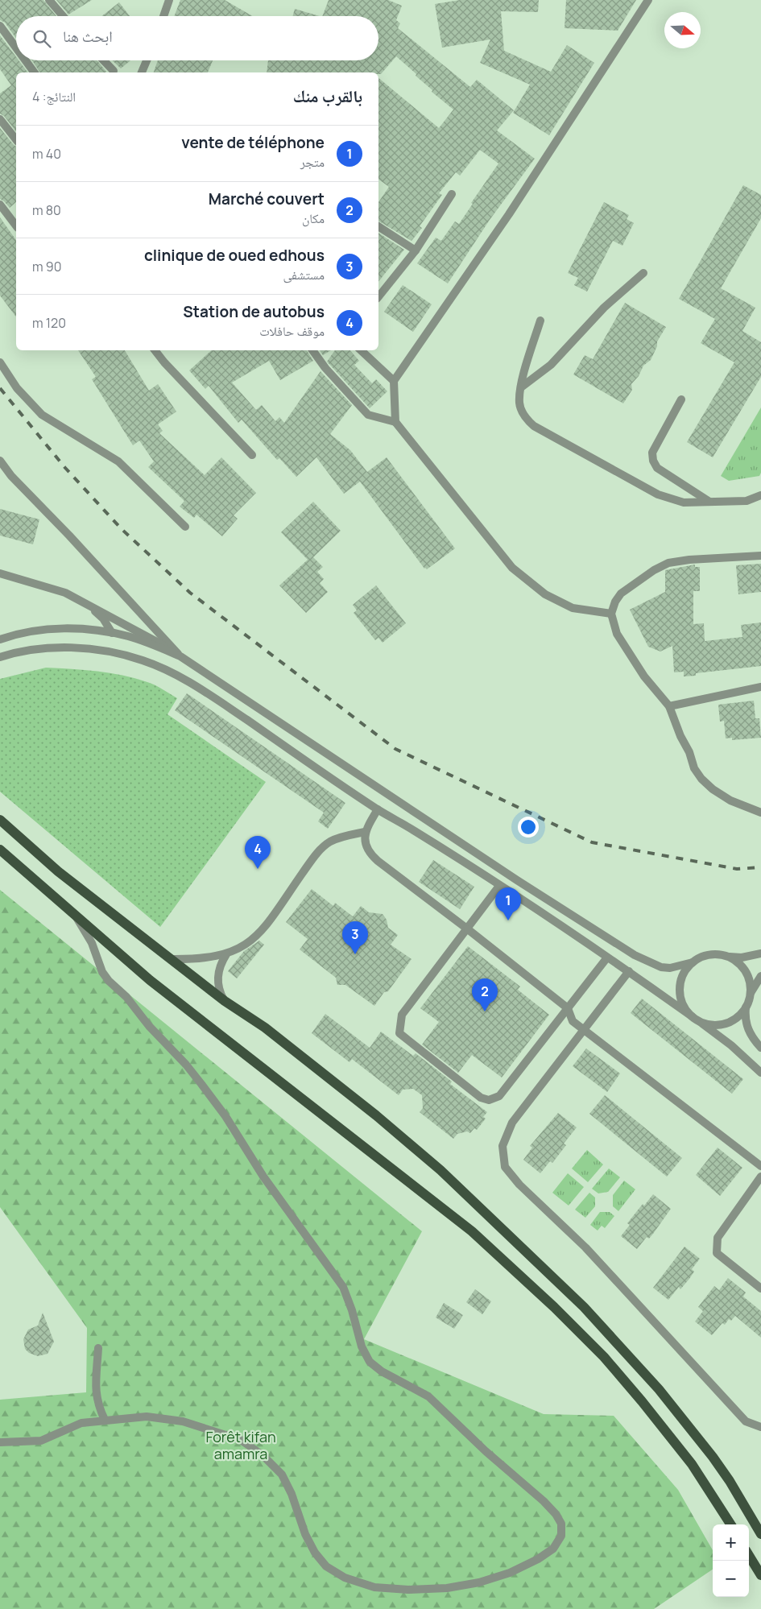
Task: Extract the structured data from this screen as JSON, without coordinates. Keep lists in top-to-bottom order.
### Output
{
  "parks": ["Forêt kifan amamra"],
  "north": "right",
  "page": {
    "search": "ابحث هنا",
    "heading": ["بالقرب منك", "النتائج: 4"],
    "list": [
      {
        "mark": "1",
        "name": "vente de téléphone",
        "note": "متجر",
        "value": "40 m"
      },
      {
        "mark": "2",
        "name": "Marché couvert",
        "note": "مكان",
        "value": "80 m"
      },
      {
        "mark": "3",
        "name": "clinique de oued edhous",
        "note": "مستشفى",
        "value": "90 m"
      },
      {
        "mark": "4",
        "name": "Station de autobus",
        "note": "موقف حافلات",
        "value": "120 m"
      }
    ],
    "pins": [
      "4",
      "1",
      "3",
      "2"
    ],
    "map_buttons": ["+", "−"]
  }
}
